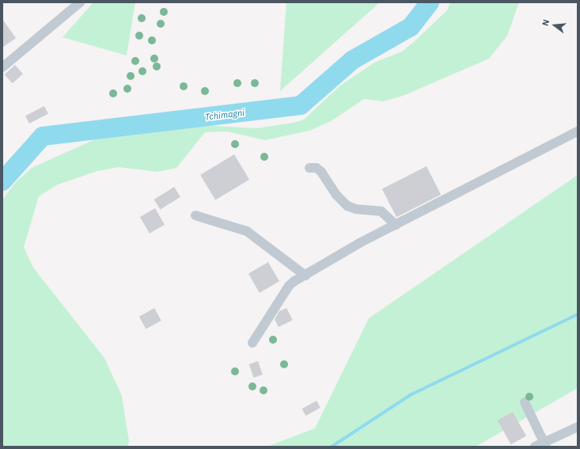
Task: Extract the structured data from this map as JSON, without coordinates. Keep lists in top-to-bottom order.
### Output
{
  "water": ["Tchimagni"],
  "north": "left"
}
